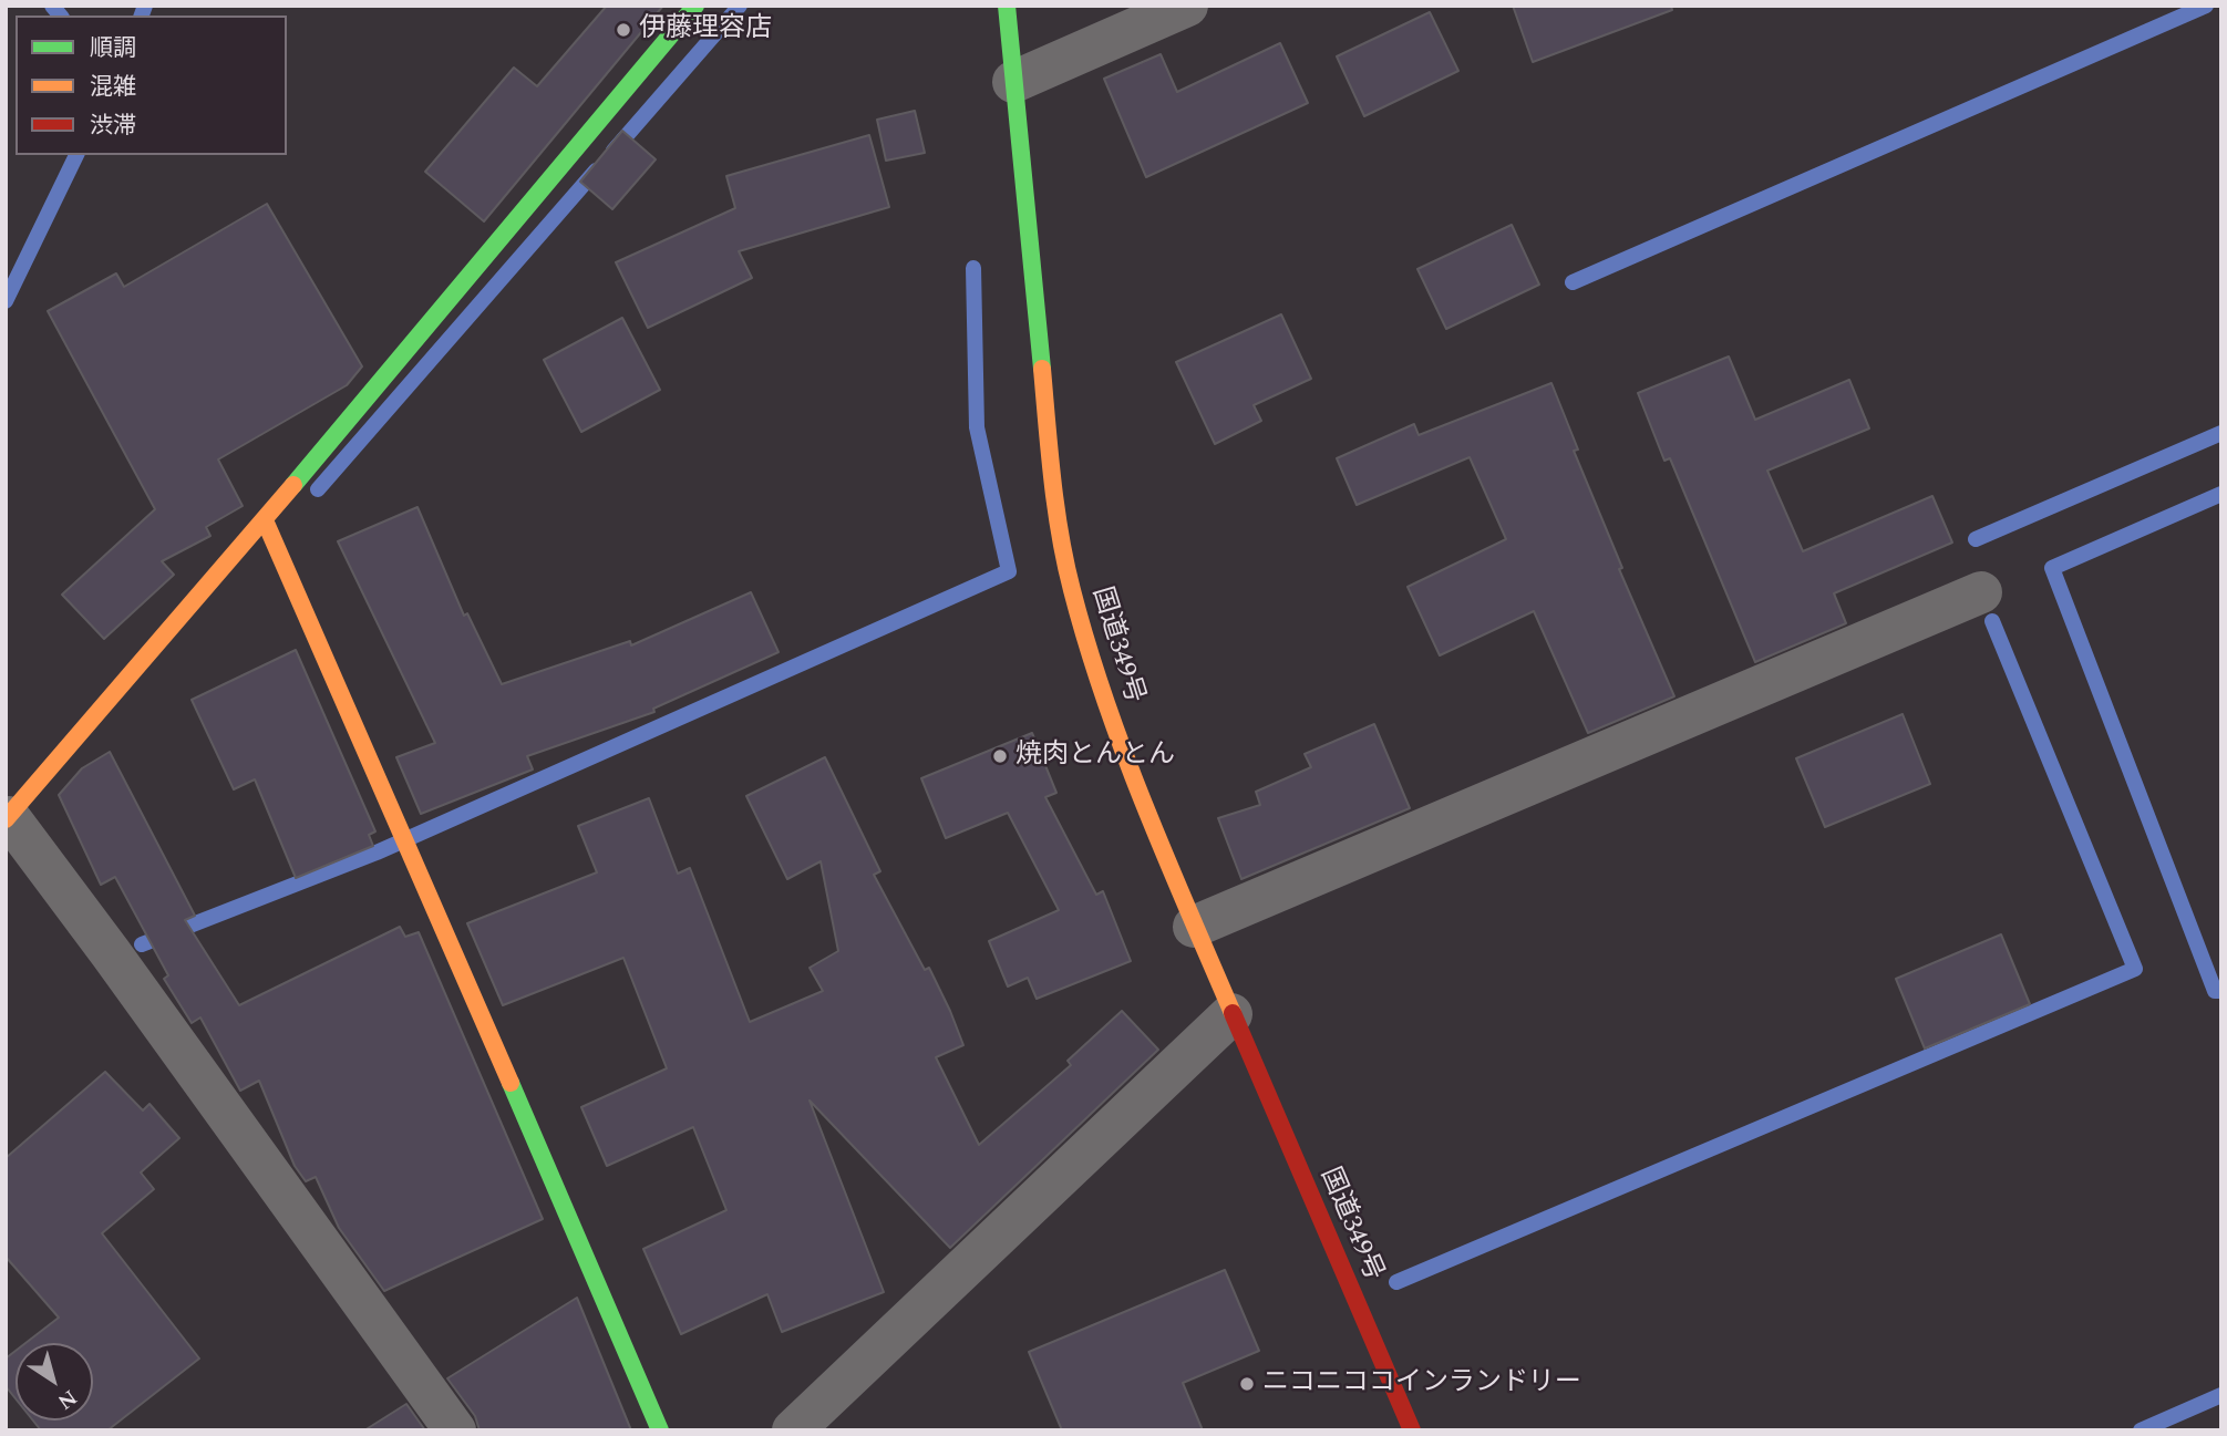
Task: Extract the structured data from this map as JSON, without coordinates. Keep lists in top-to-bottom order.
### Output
{
  "streets": {
    "main road": ["国道349号"]
  },
  "places": ["伊藤理容店", "焼肉とんとん", "ニコニココインランドリー"],
  "legend": ["順調", "混雑", "渋滞"],
  "north": "bottom right"
}
